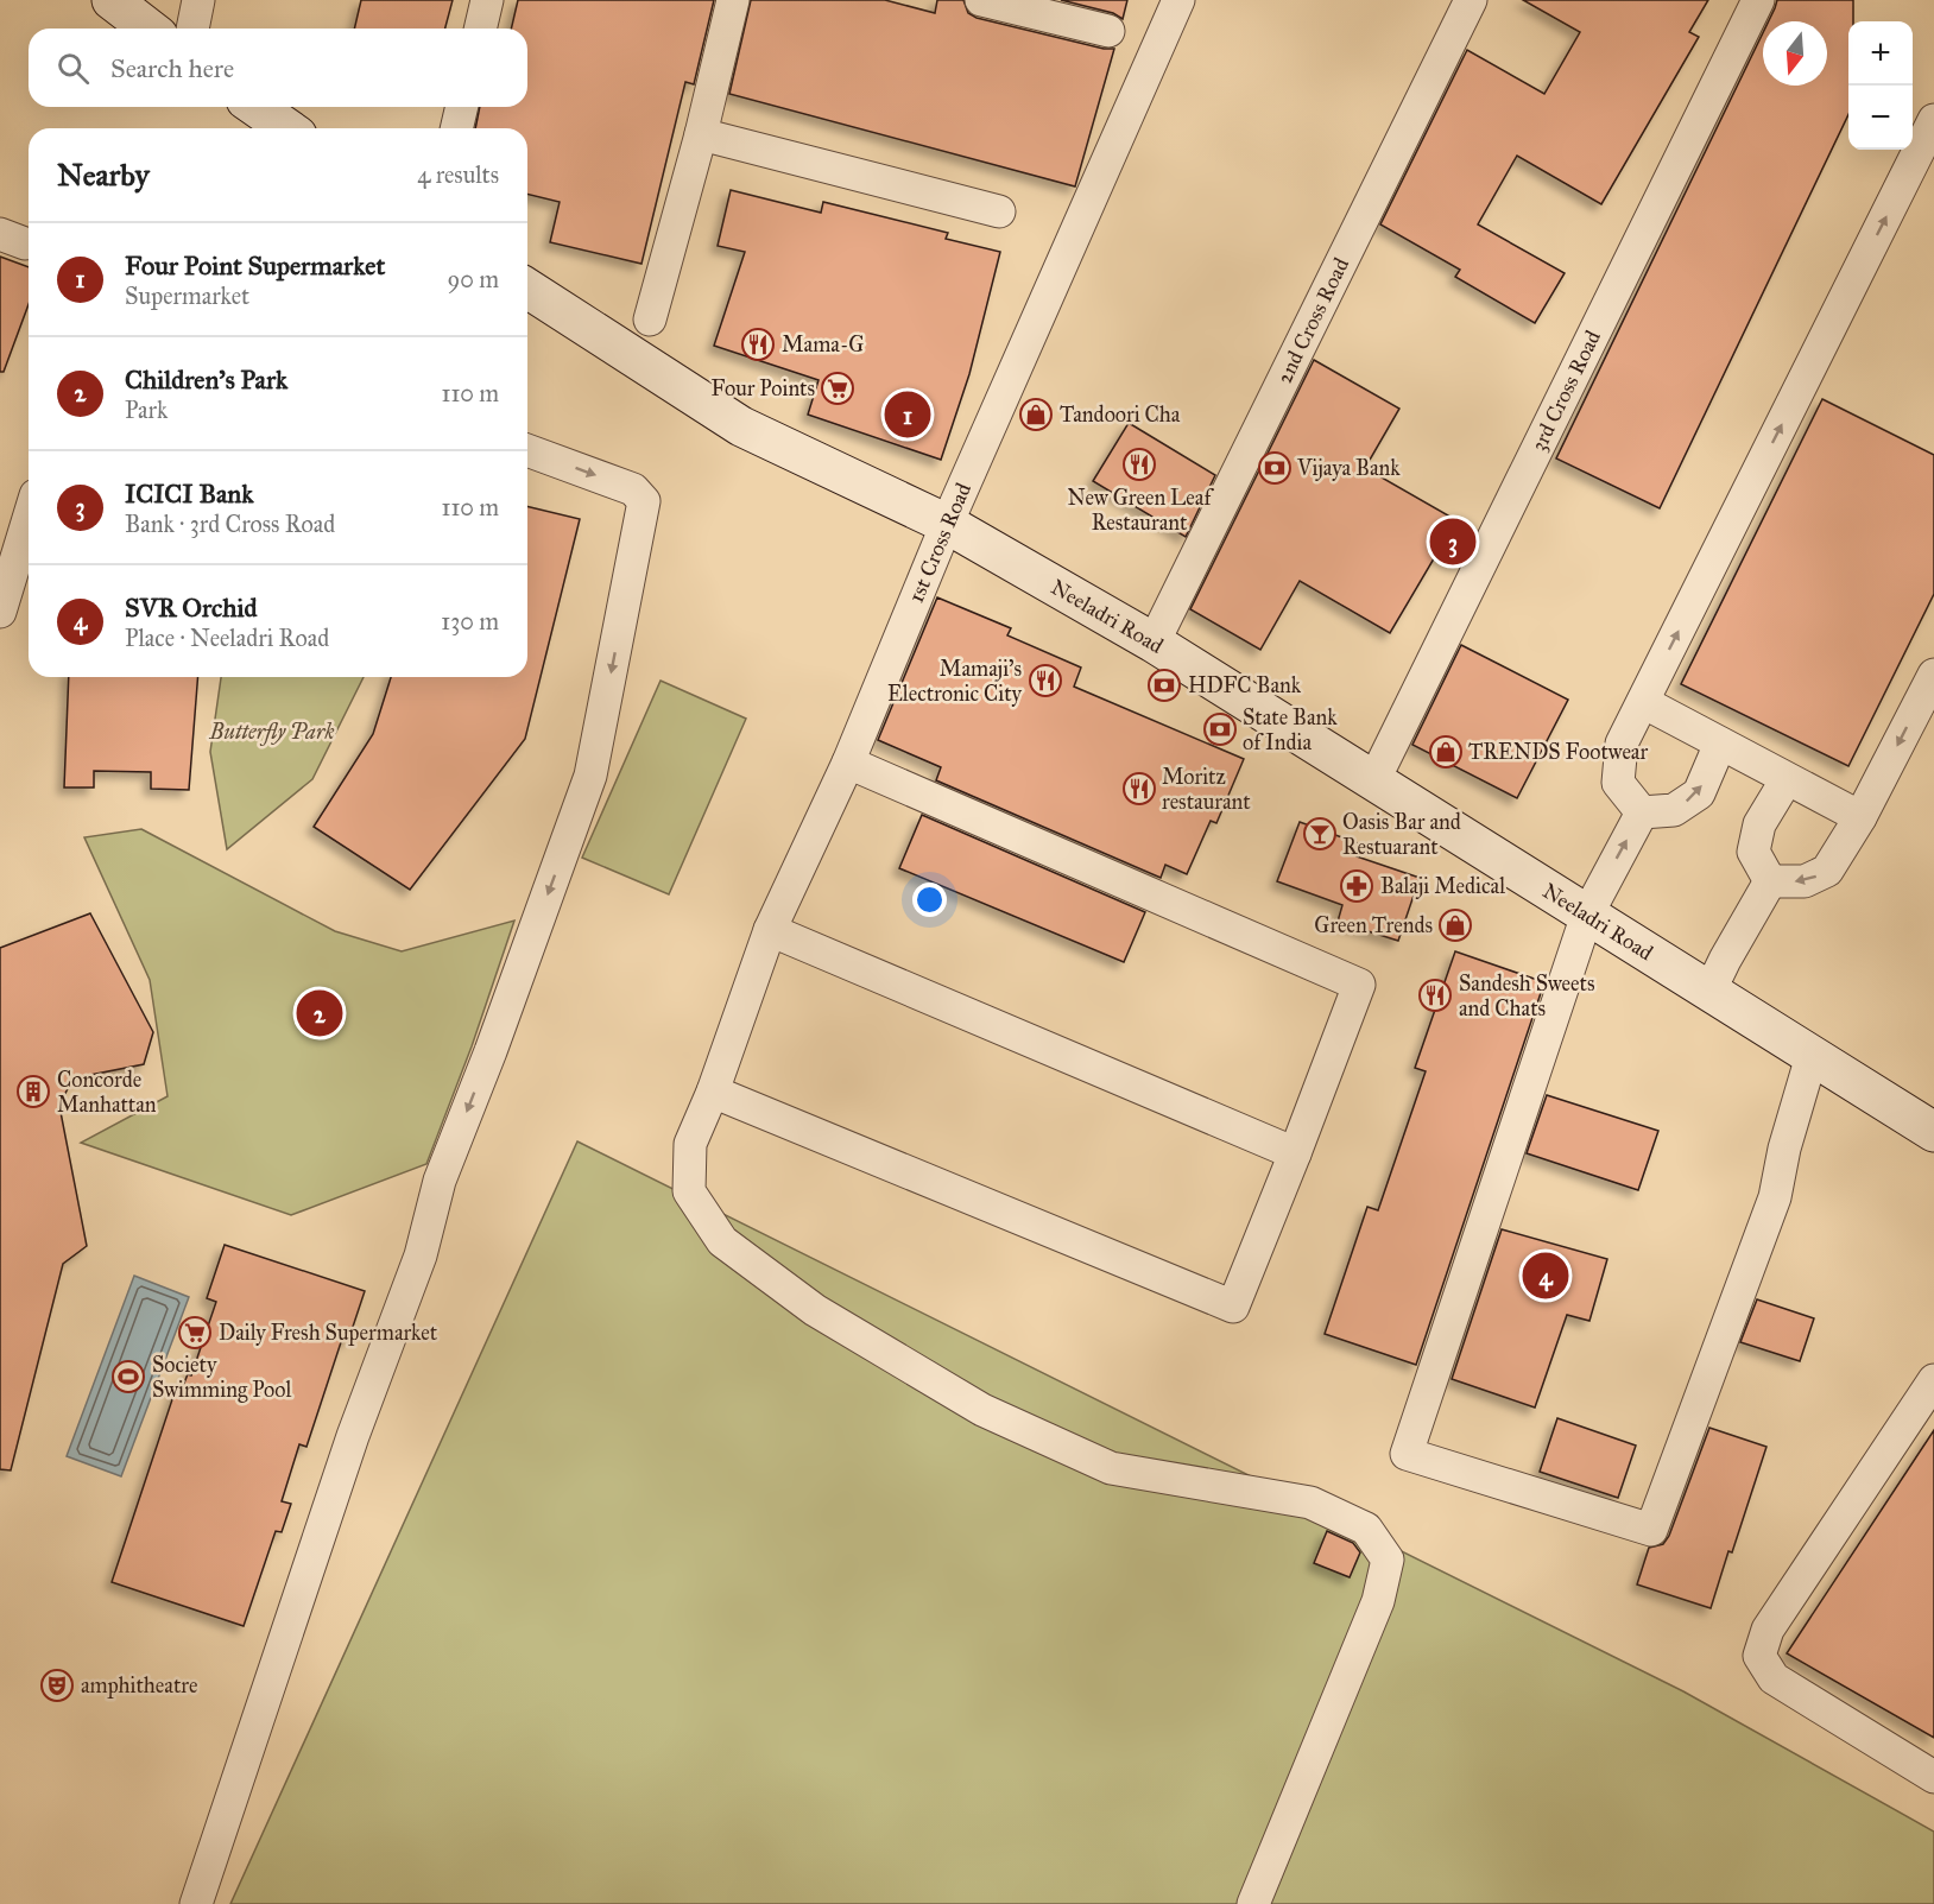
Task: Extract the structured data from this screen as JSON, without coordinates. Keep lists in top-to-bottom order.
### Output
{
  "streets": {
    "main road": ["Neeladri Road"],
    "street": ["2nd Cross Road", "3rd Cross Road", "1st Cross Road"]
  },
  "crossings": [
    ["2nd Cross Road", "Neeladri Road"],
    ["3rd Cross Road", "Neeladri Road"],
    ["1st Cross Road", "Neeladri Road"]
  ],
  "parks": ["Butterfly Park"],
  "places": {
    "restaurant": [
      "Mama-G",
      "New Green Leaf Restaurant",
      "Mamaji's Electronic City",
      "Moritz restaurant",
      "Sandesh Sweets and Chats"
    ],
    "supermarket": ["Four Points", "Daily Fresh Supermarket"],
    "shop": ["Tandoori Cha", "TRENDS Footwear", "Green Trends"],
    "bank": ["Vijaya Bank", "HDFC Bank", "State Bank of India"],
    "bar": ["Oasis Bar and Restuarant"],
    "pharmacy": ["Balaji Medical"],
    "building": ["Concorde Manhattan"],
    "sports": ["Society Swimming Pool"],
    "theatre": ["amphitheatre"]
  },
  "north": "bottom",
  "page": {
    "map_buttons": ["+", "−"],
    "search": "Search here",
    "heading": ["Nearby", "4 results"],
    "list": [
      {
        "mark": "1",
        "name": "Four Point Supermarket",
        "note": "Supermarket",
        "value": "90 m"
      },
      {
        "mark": "2",
        "name": "Children's Park",
        "note": "Park",
        "value": "110 m"
      },
      {
        "mark": "3",
        "name": "ICICI Bank",
        "note": "Bank · 3rd Cross Road",
        "value": "110 m"
      },
      {
        "mark": "4",
        "name": "SVR Orchid",
        "note": "Place · Neeladri Road",
        "value": "130 m"
      }
    ],
    "pins": [
      "1",
      "3",
      "2",
      "4"
    ]
  }
}
